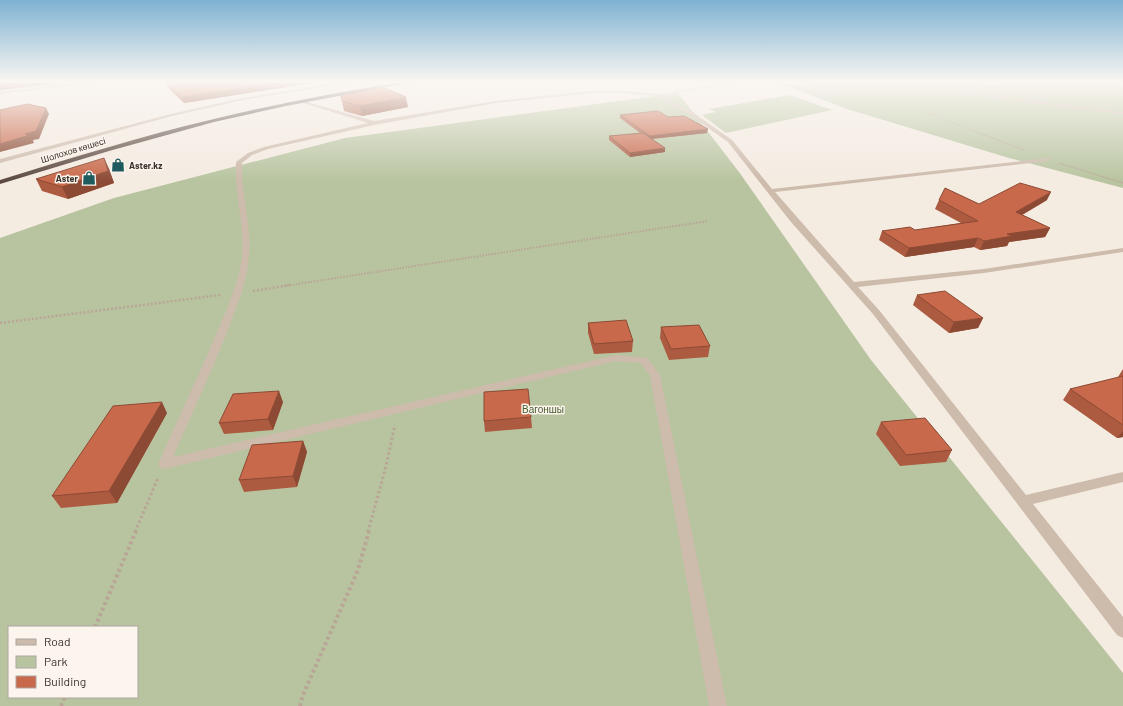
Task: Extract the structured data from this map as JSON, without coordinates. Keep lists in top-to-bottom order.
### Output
{
  "streets": {
    "highway": ["Шолохов көшесі"]
  },
  "parks": ["Вагоншы"],
  "places": {
    "shop": ["Aster.kz", "Aster"]
  },
  "legend": ["Road", "Park", "Building"]
}
